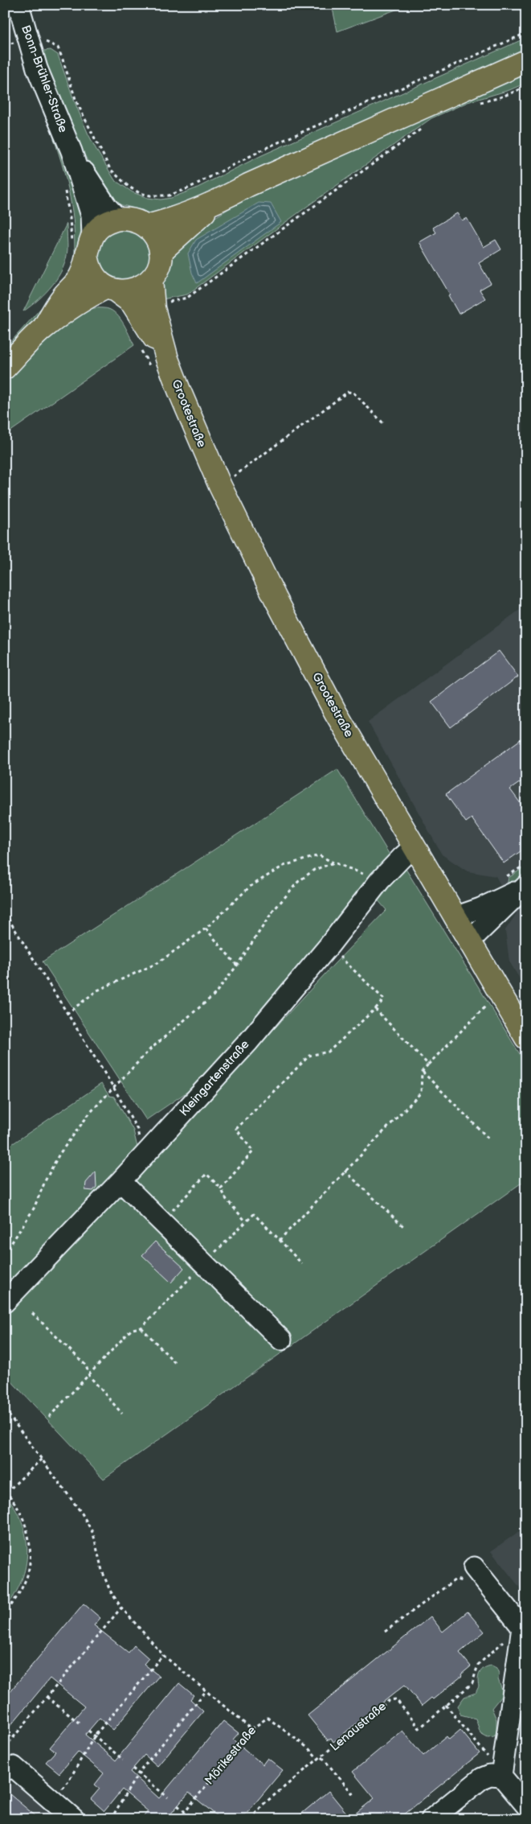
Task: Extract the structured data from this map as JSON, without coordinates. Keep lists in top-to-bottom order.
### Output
{
  "streets": {
    "main road": ["Grootestraße"],
    "street": ["Bonn-Brühler-Straße", "Kleingartenstraße"],
    "path": ["Lenaustraße", "Mörikestraße"]
  },
  "crossings": [
    ["Bonn-Brühler-Straße", "Grootestraße"],
    ["Grootestraße", "Kleingartenstraße"],
    ["Lenaustraße", "Mörikestraße"]
  ]
}
